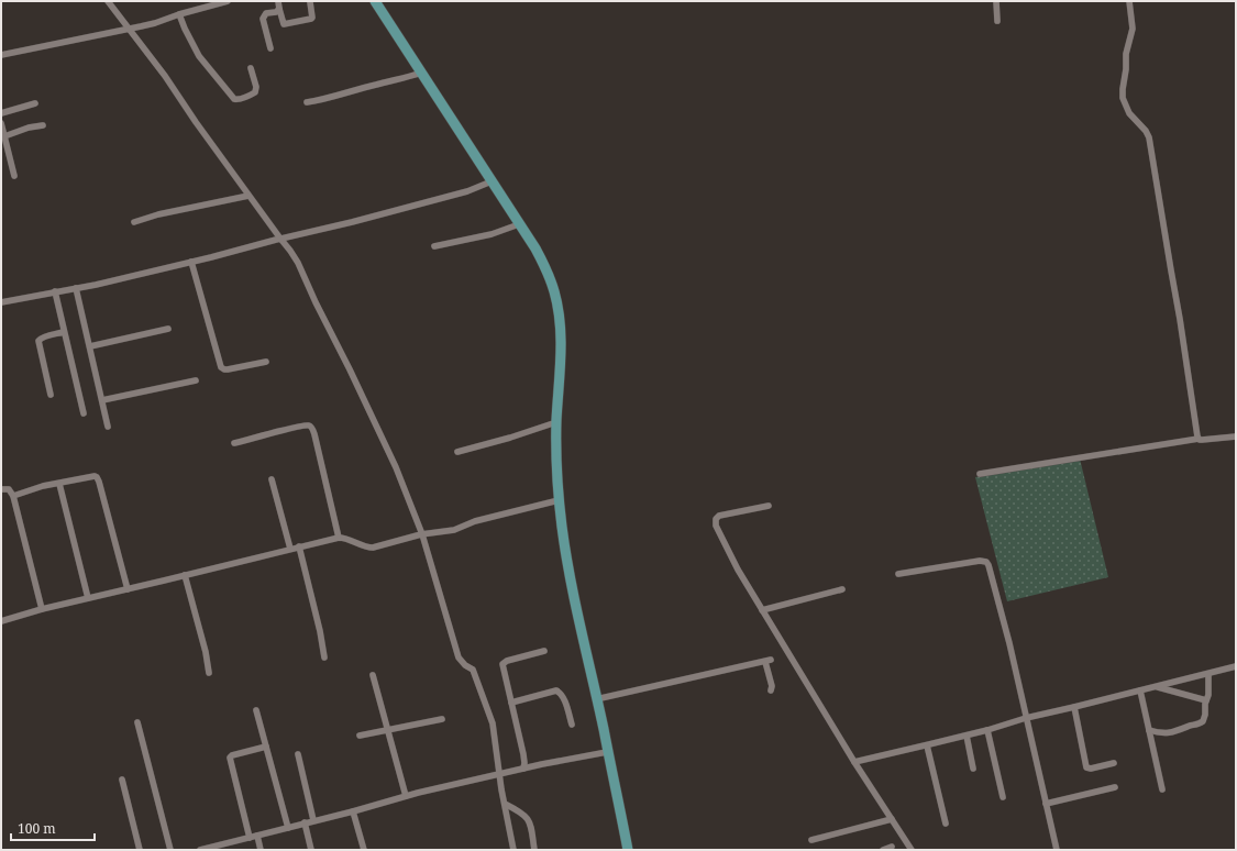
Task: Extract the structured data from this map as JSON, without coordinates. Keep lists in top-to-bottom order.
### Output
{
  "scale_bar": "100 m"
}
